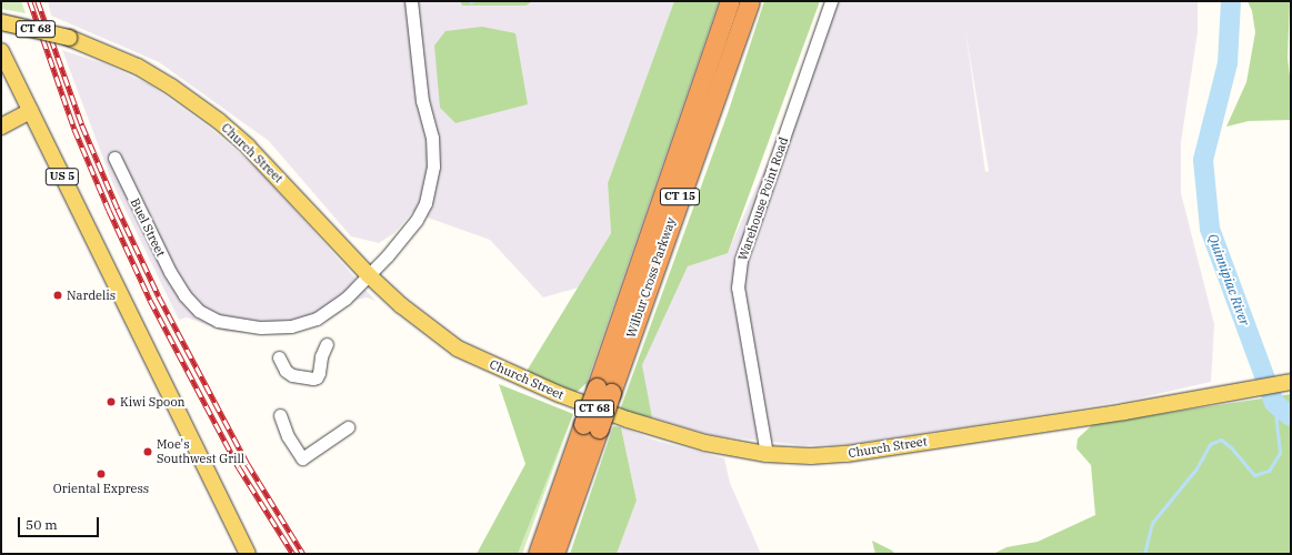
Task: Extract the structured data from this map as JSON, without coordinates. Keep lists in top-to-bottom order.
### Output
{
  "streets": {
    "highway": ["CT 15", "Wilbur Cross Parkway"],
    "main road": ["CT 68", "Church Street", "US 5"],
    "street": ["Warehouse Point Road", "Buel Street"]
  },
  "crossings": [
    ["Church Street", "Warehouse Point Road"],
    ["Church Street", "Buel Street"]
  ],
  "water": ["Quinnipiac River"],
  "places": [
    "Nardelis",
    "Kiwi Spoon",
    "Moe's Southwest Grill",
    "Oriental Express"
  ],
  "scale_bar": "50 m"
}
